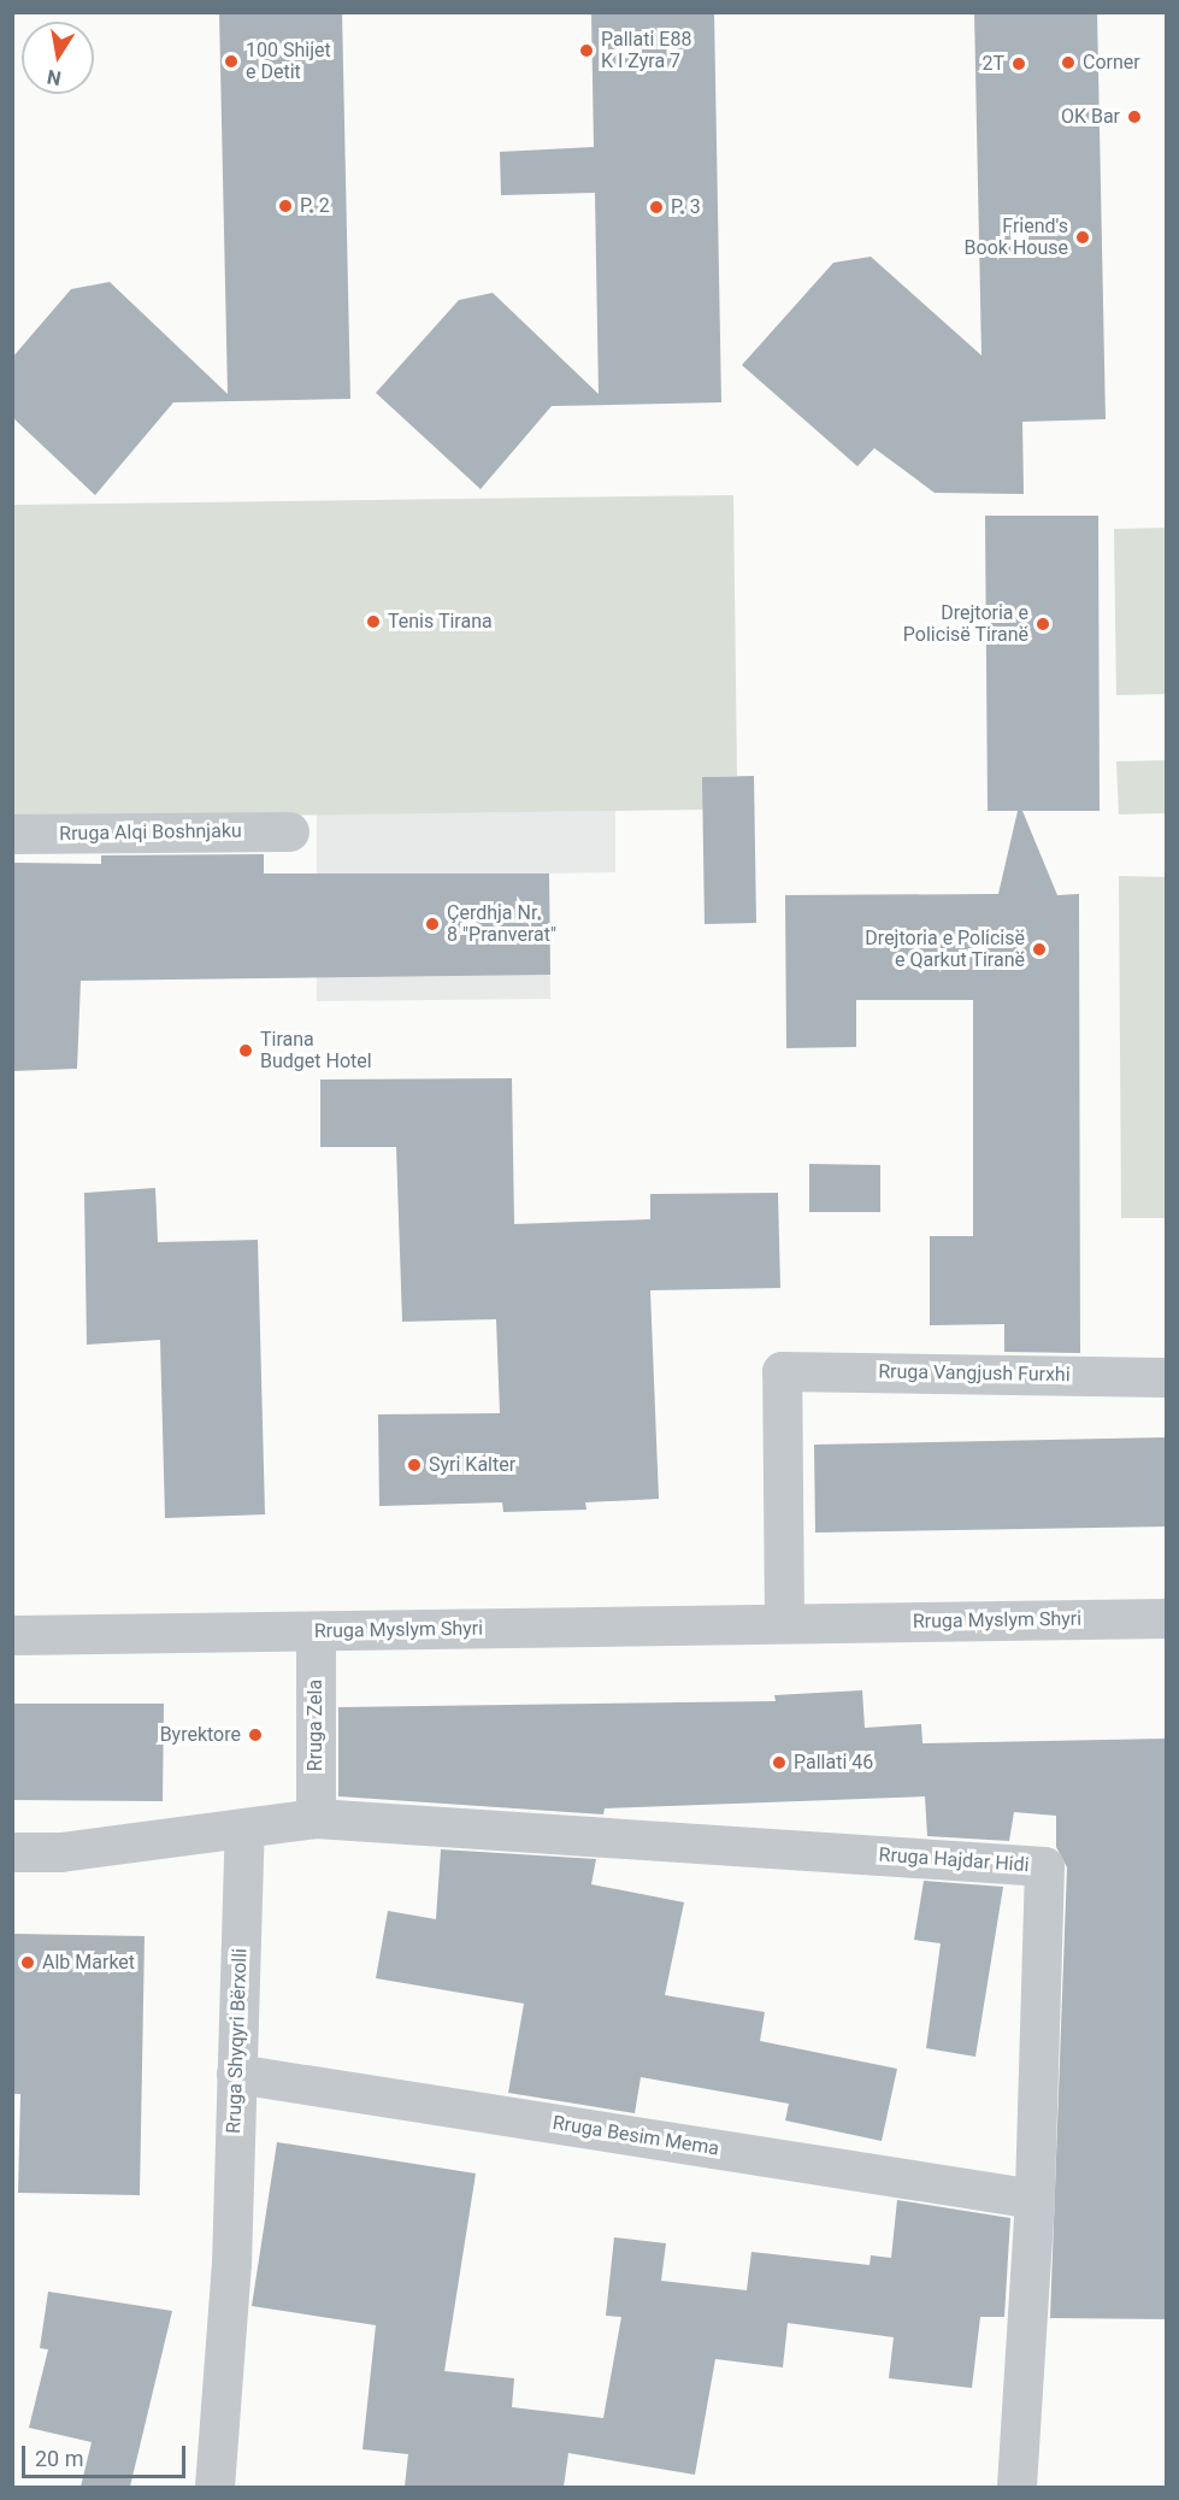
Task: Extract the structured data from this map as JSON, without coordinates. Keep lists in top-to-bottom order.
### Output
{
  "streets": {
    "street": [
      "Rruga Alqi Boshnjaku",
      "Rruga Vangjush Furxhi",
      "Rruga Myslym Shyri",
      "Rruga Zela",
      "Rruga Hajdar Hidi",
      "Rruga Shyqyri Bërxolli",
      "Rruga Besim Mema"
    ]
  },
  "crossings": [
    ["Rruga Vangjush Furxhi", "Rruga Myslym Shyri"],
    ["Rruga Myslym Shyri", "Rruga Zela"],
    ["Rruga Zela", "Rruga Hajdar Hidi"],
    ["Rruga Hajdar Hidi", "Rruga Shyqyri Bërxolli"],
    ["Rruga Hajdar Hidi", "Rruga Besim Mema"],
    ["Rruga Shyqyri Bërxolli", "Rruga Besim Mema"]
  ],
  "places": [
    "Pallati E88 K I Zyra 7",
    "100 Shijet e Detit",
    "Corner",
    "2T",
    "OK Bar",
    "P. 2",
    "P. 3",
    "Friend's Book House",
    "Tenis Tirana",
    "Drejtoria e Policisë Tiranë",
    "Çerdhja Nr. 8 \"Pranverat\"",
    "Drejtoria e Policisë e Qarkut Tiranë",
    "Tirana Budget Hotel",
    "Syri Kalter",
    "Byrektore",
    "Pallati 46",
    "Alb Market"
  ],
  "scale_bar": "20 m",
  "north": "bottom"
}
